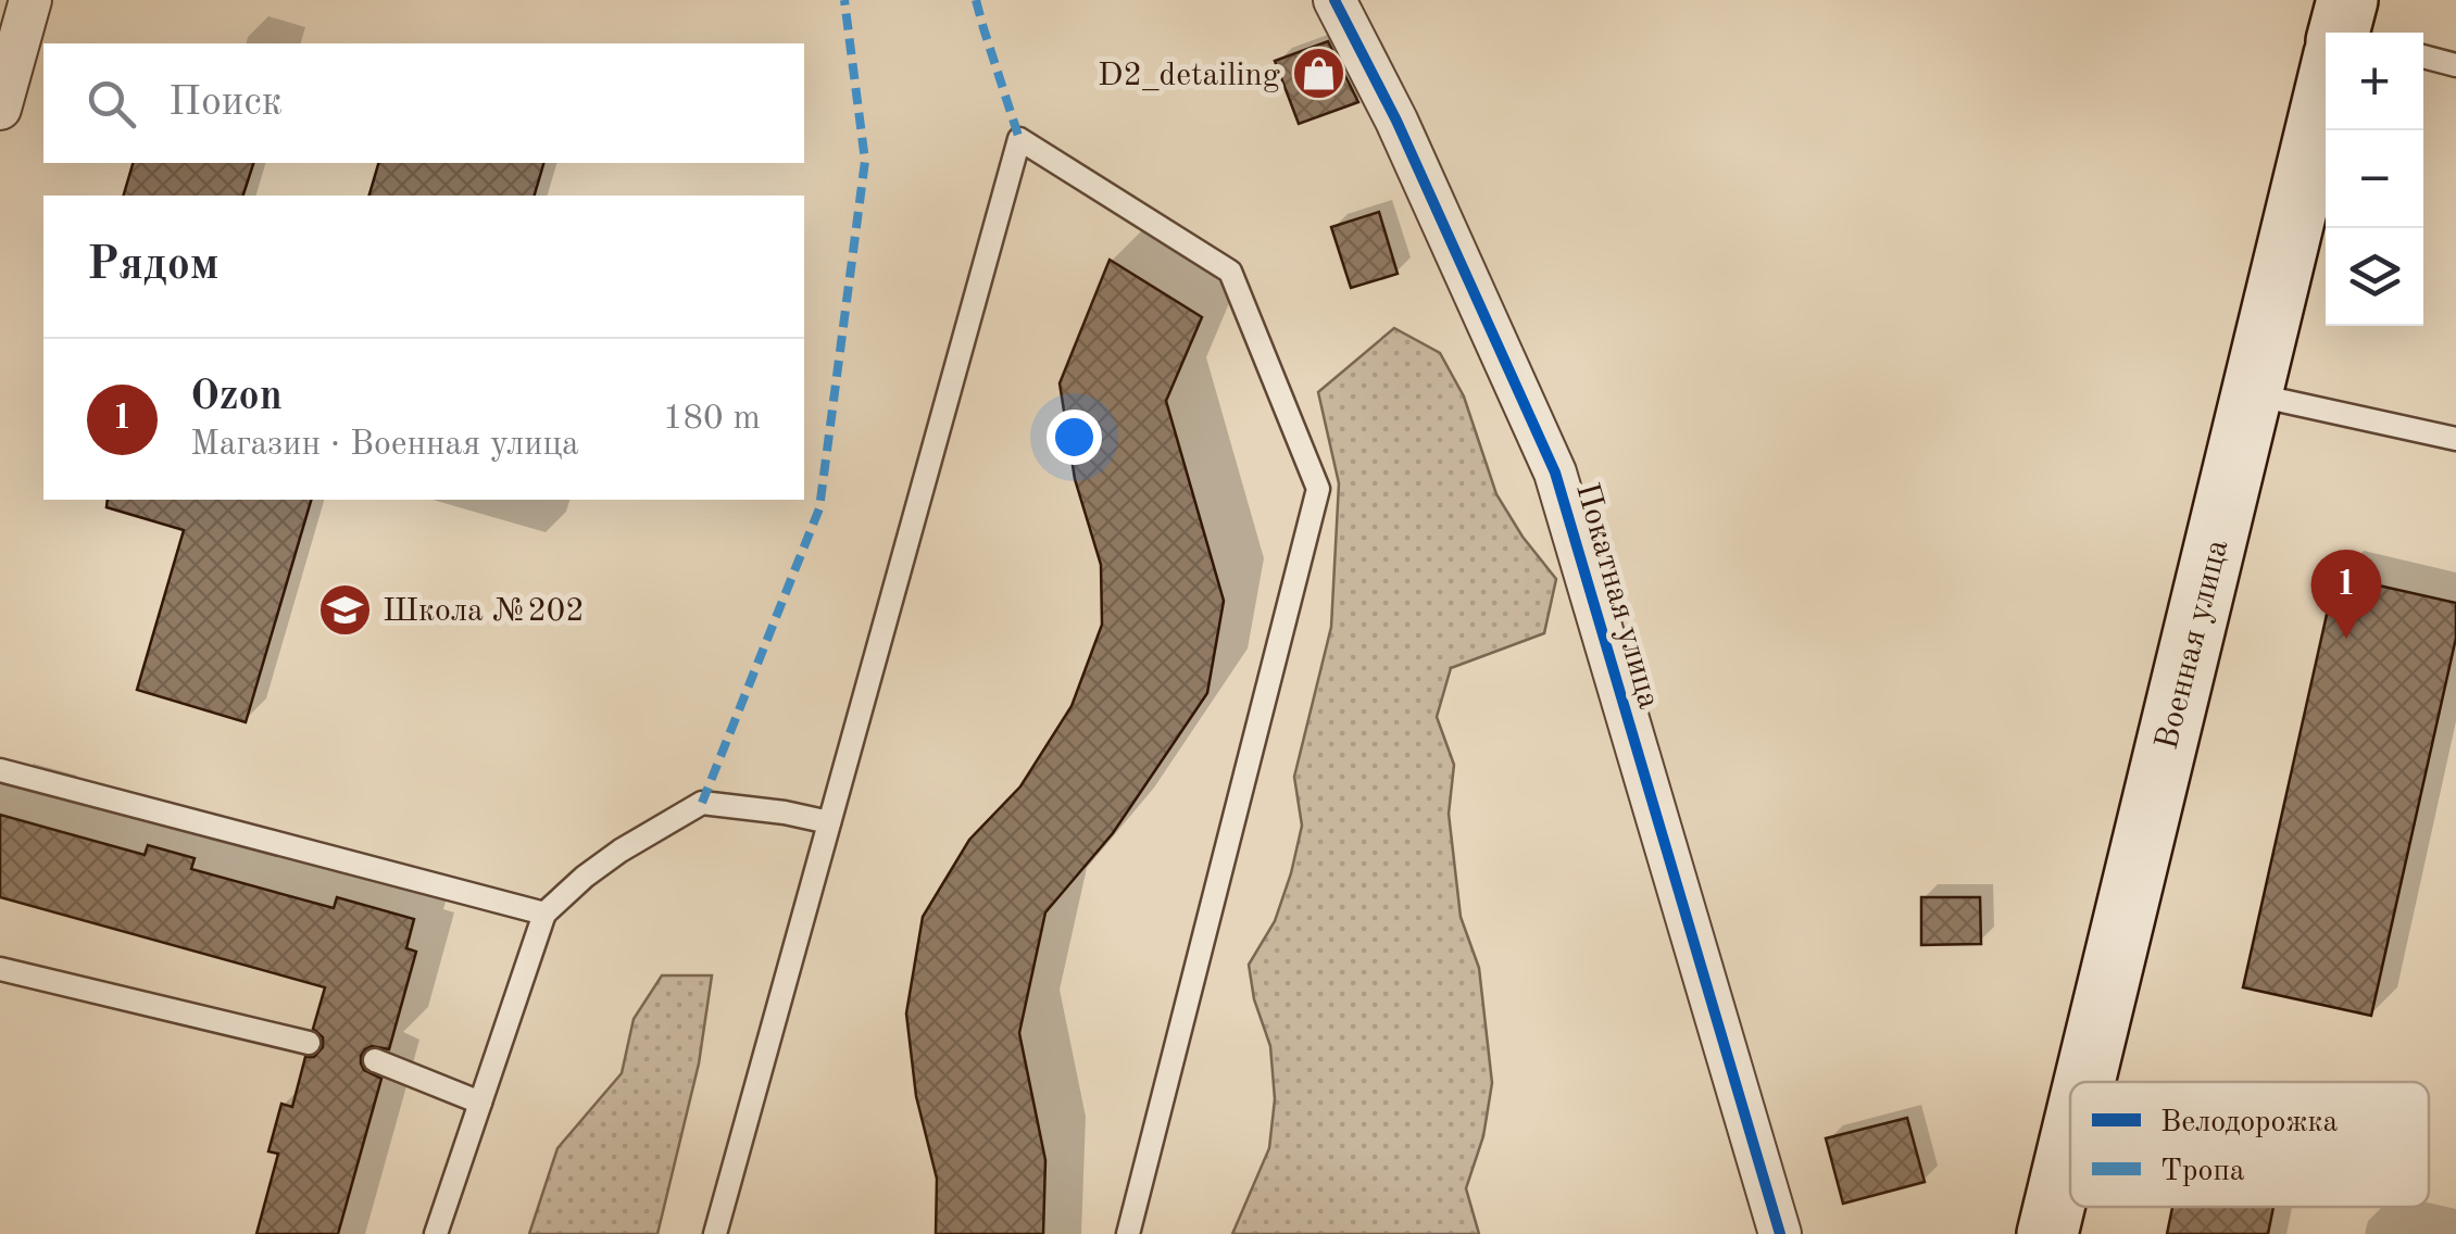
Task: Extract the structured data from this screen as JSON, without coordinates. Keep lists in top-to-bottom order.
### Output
{
  "streets": {
    "main road": ["Военная улица"],
    "street": ["Покатная улица"]
  },
  "places": {
    "shop": ["D2_detailing"],
    "school or university": ["Школа №202"]
  },
  "legend": ["Велодорожка", "Тропа"],
  "page": {
    "map_buttons": ["+", "−"],
    "search": "Поиск",
    "heading": "Рядом",
    "list": [
      {
        "mark": "1",
        "name": "Ozon",
        "note": "Магазин · Военная улица",
        "value": "180 m"
      }
    ],
    "pins": "1"
  }
}
